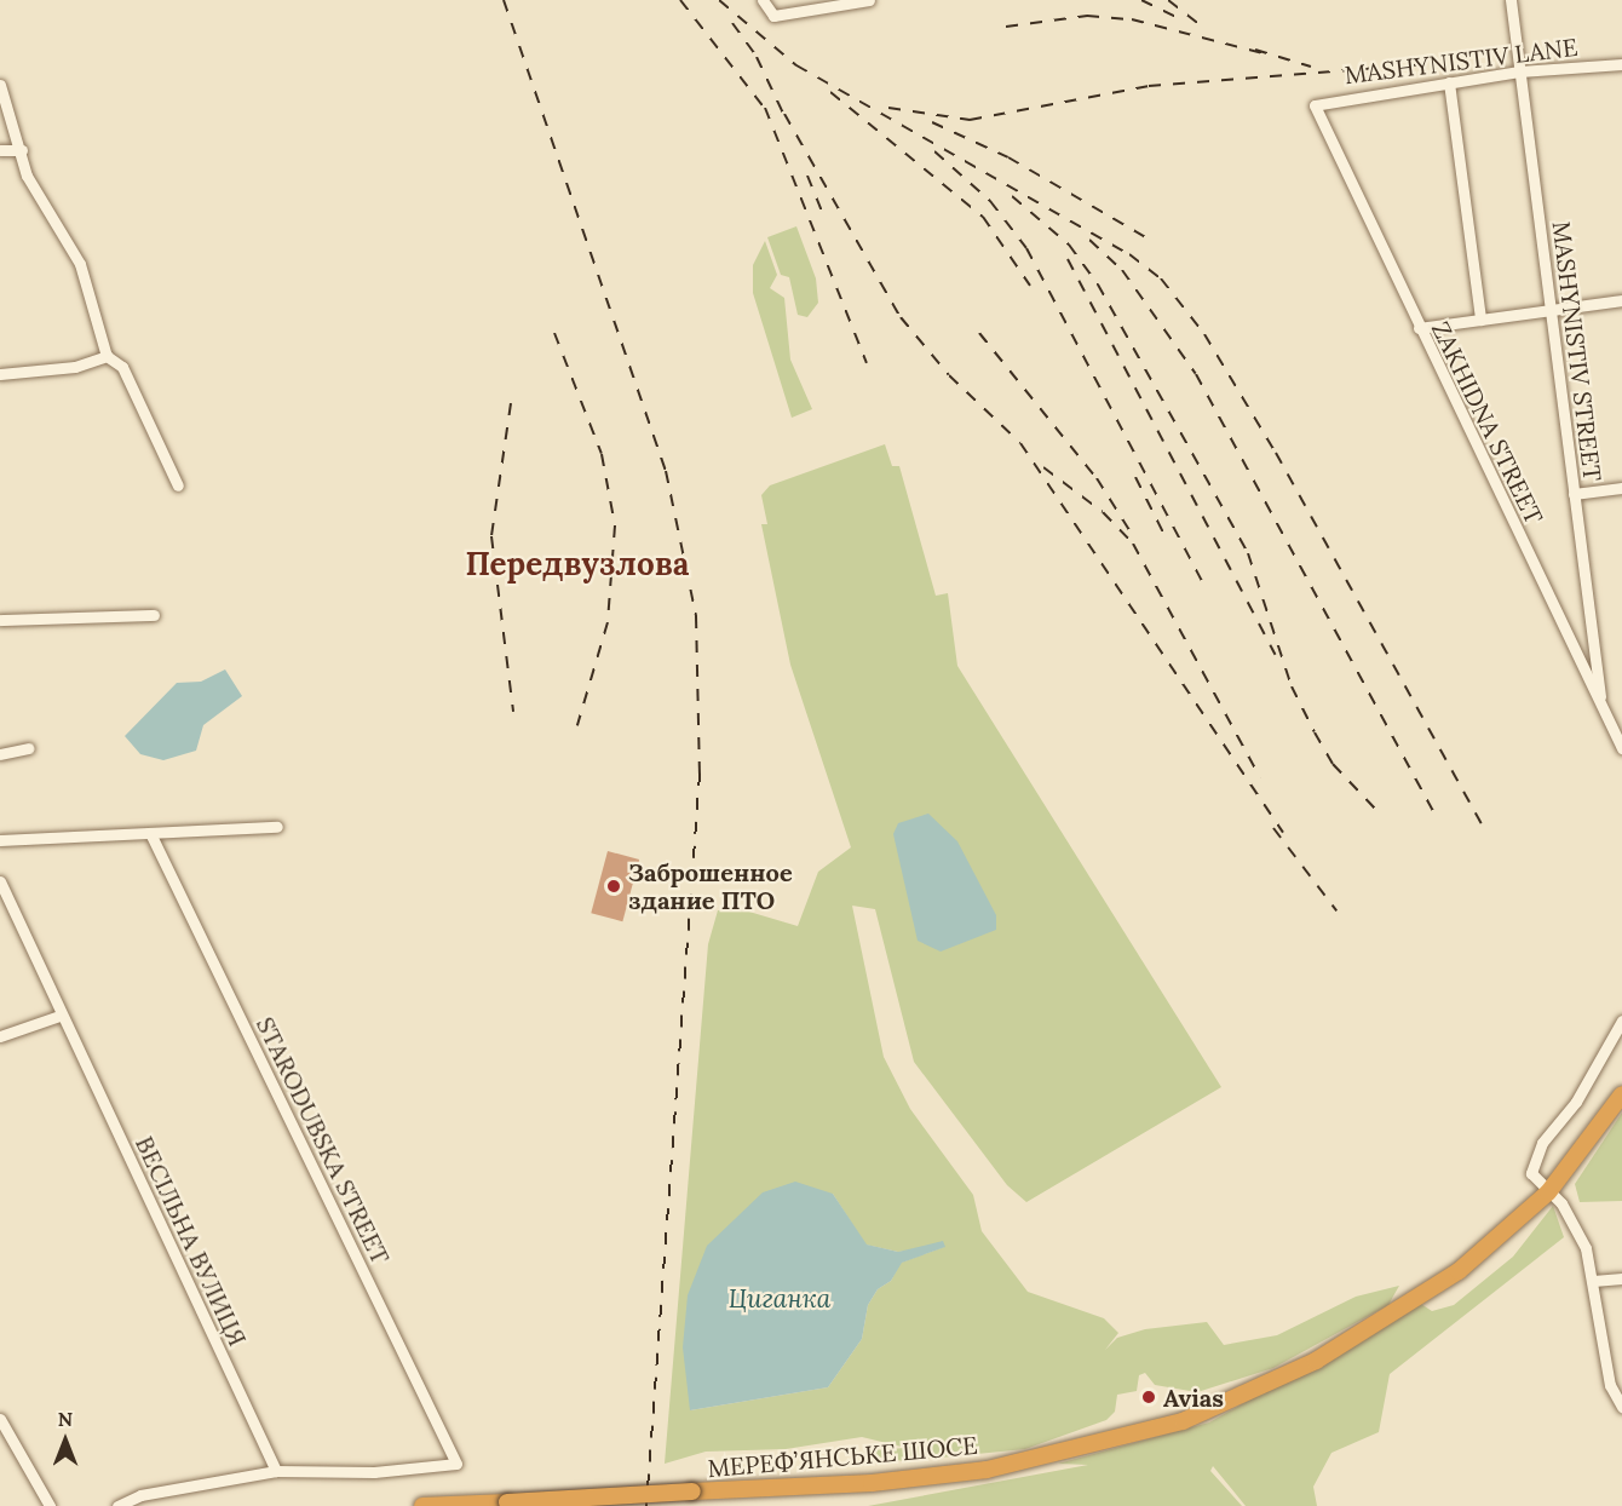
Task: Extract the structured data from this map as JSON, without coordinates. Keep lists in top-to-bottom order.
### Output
{
  "streets": {
    "highway": ["МЕРЕФ’ЯНСЬКЕ ШОСЕ"],
    "street": [
      "MASHYNISTIV LANE",
      "MASHYNISTIV STREET",
      "ZAKHIDNA STREET",
      "STARODUBSKA STREET",
      "ВЕСІЛЬНА ВУЛИЦЯ"
    ]
  },
  "crossings": [
    ["MASHYNISTIV LANE", "MASHYNISTIV STREET"],
    ["MASHYNISTIV LANE", "ZAKHIDNA STREET"],
    ["MASHYNISTIV STREET", "ZAKHIDNA STREET"],
    ["STARODUBSKA STREET", "ВЕСІЛЬНА ВУЛИЦЯ"]
  ],
  "districts": ["Передвузлова"],
  "water": ["Циганка"],
  "places": ["Заброшенное здание ПТО", "Avias"],
  "north": "top"
}
